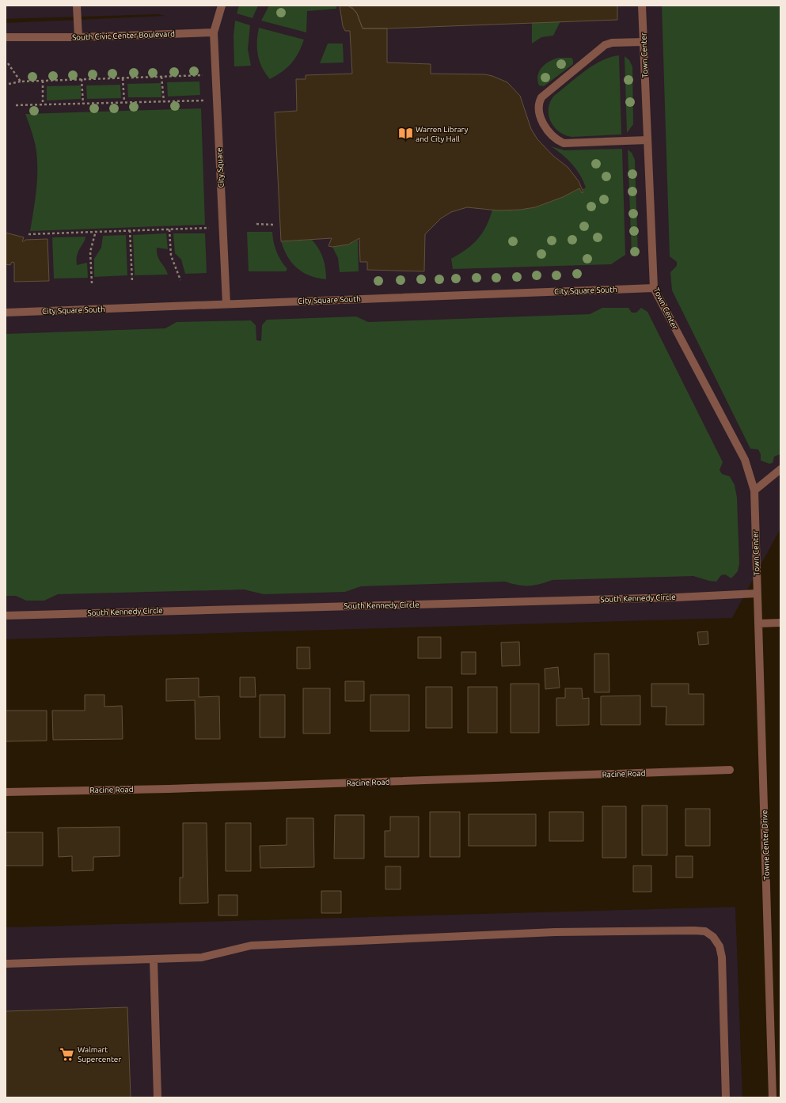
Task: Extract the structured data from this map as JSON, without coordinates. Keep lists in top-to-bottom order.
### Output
{
  "streets": {
    "street": [
      "South Civic Center Boulevard",
      "Town Center",
      "City Square",
      "City Square South",
      "South Kennedy Circle",
      "Racine Road",
      "Towne Center Drive"
    ]
  },
  "crossings": [
    ["South Civic Center Boulevard", "City Square"],
    ["Town Center", "City Square South"],
    ["Town Center", "South Kennedy Circle"],
    ["Town Center", "Towne Center Drive"],
    ["City Square", "City Square South"],
    ["South Kennedy Circle", "Towne Center Drive"]
  ],
  "places": {
    "library": ["Warren Library and City Hall"],
    "supermarket": ["Walmart Supercenter"]
  }
}
